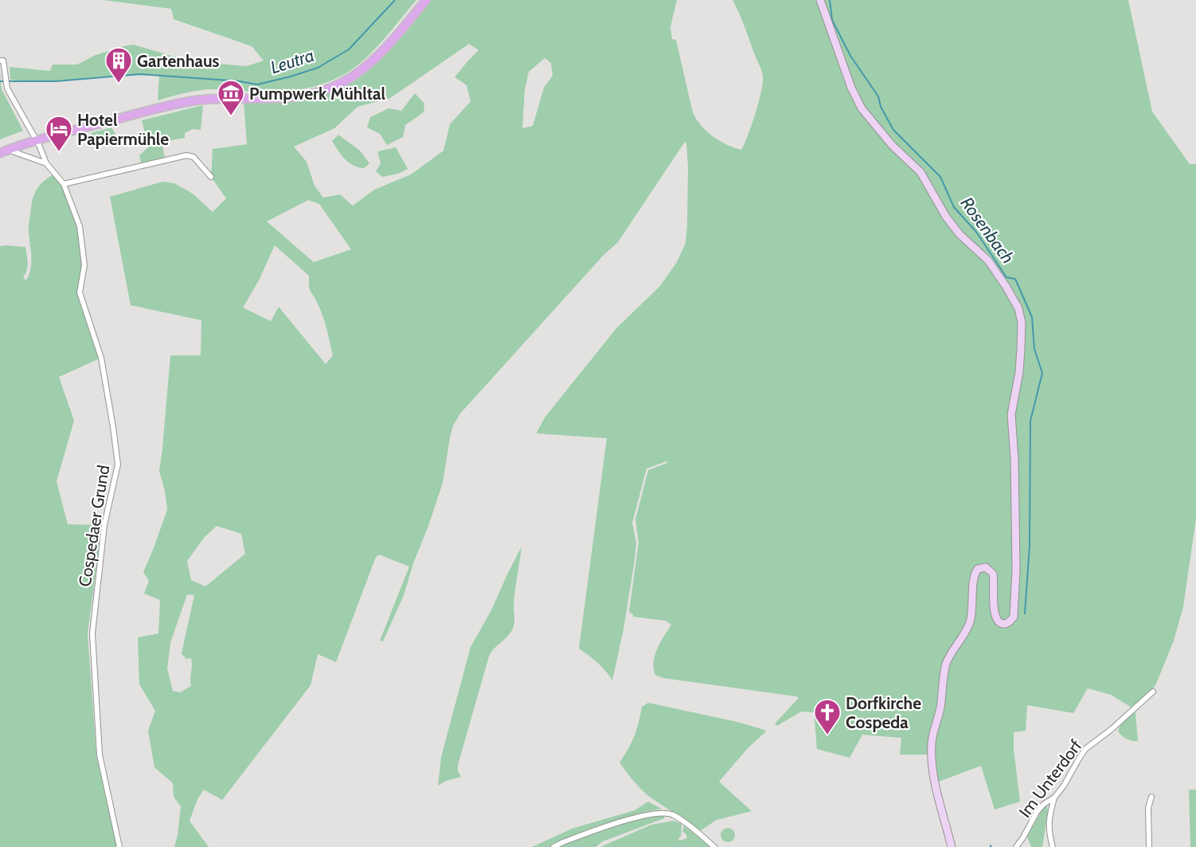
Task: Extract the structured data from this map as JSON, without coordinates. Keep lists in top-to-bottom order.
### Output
{
  "streets": {
    "street": ["Cospedaer Grund", "Im Unterdorf"]
  },
  "water": ["Leutra", "Rosenbach"],
  "places": {
    "building": ["Gartenhaus"],
    "museum": ["Pumpwerk Mühltal"],
    "hotel": ["Hotel Papiermühle"],
    "church": ["Dorfkirche Cospeda"]
  }
}
